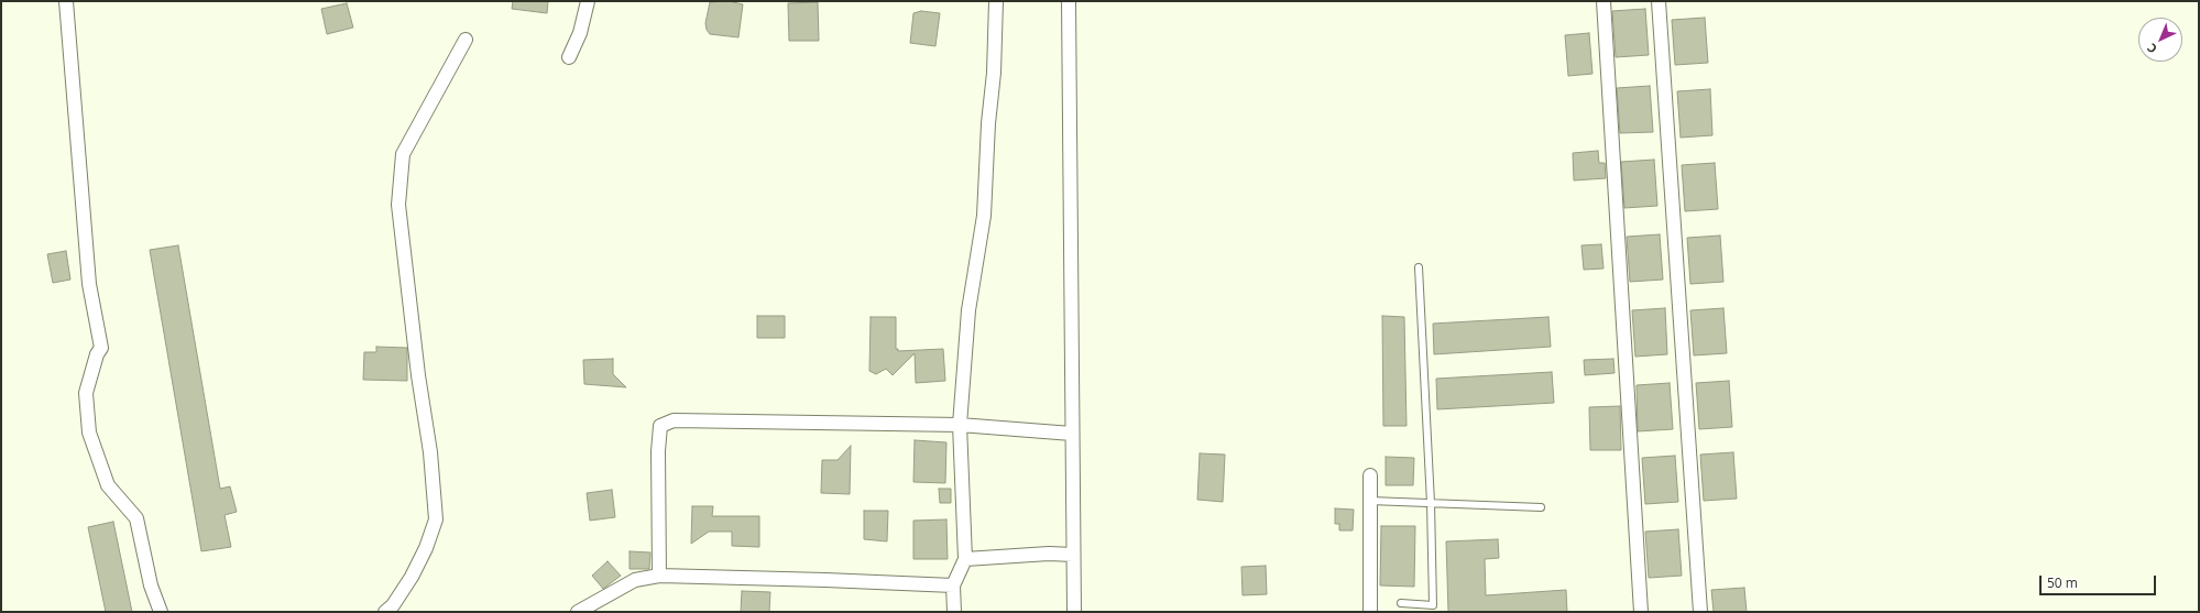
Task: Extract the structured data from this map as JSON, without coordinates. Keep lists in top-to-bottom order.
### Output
{
  "scale_bar": "50 m",
  "north": "bottom left"
}
